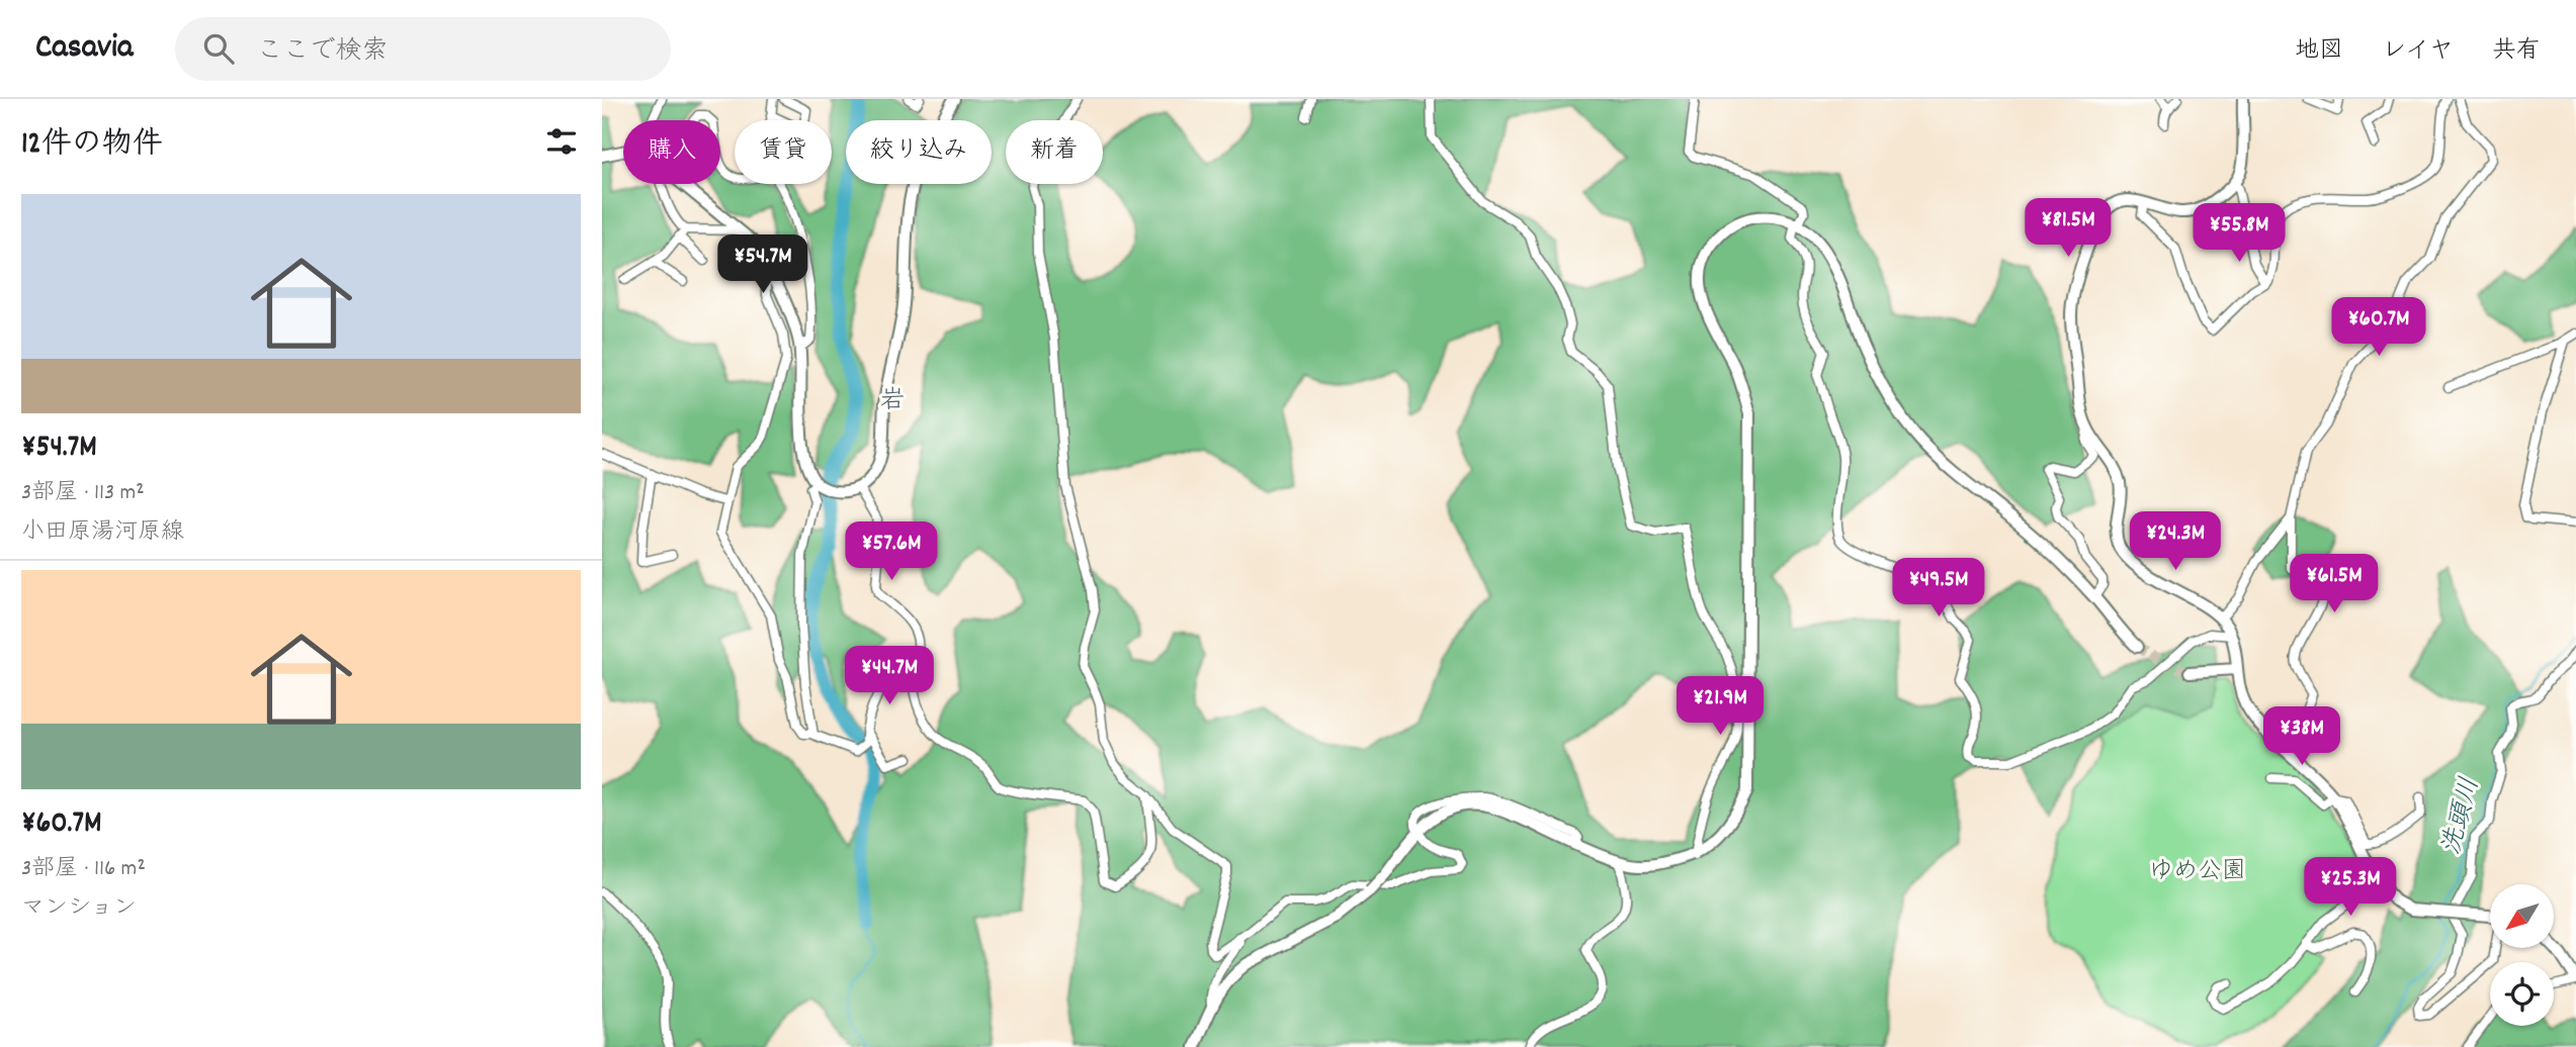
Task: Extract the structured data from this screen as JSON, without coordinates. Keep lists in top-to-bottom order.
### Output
{
  "districts": ["岩"],
  "water": ["洗頭川"],
  "parks": ["ゆめ公園"],
  "north": "bottom left",
  "page": {
    "header": "Casavia",
    "search": "ここで検索",
    "nav": ["地図", "レイヤ", "共有"],
    "heading": "12件の物件",
    "chip": [
      "購入",
      "賃貸",
      "絞り込み",
      "新着"
    ],
    "list": [
      {
        "name": "¥54.7M",
        "note": "3部屋 · 113 m² · 小田原湯河原線"
      },
      {
        "name": "¥60.7M",
        "note": "3部屋 · 116 m² · マンション"
      }
    ],
    "price": [
      "¥81.5M",
      "¥55.8M",
      "¥54.7M",
      "¥60.7M",
      "¥24.3M",
      "¥57.6M",
      "¥61.5M",
      "¥49.5M",
      "¥44.7M",
      "¥21.9M",
      "¥38M",
      "¥25.3M"
    ]
  }
}
